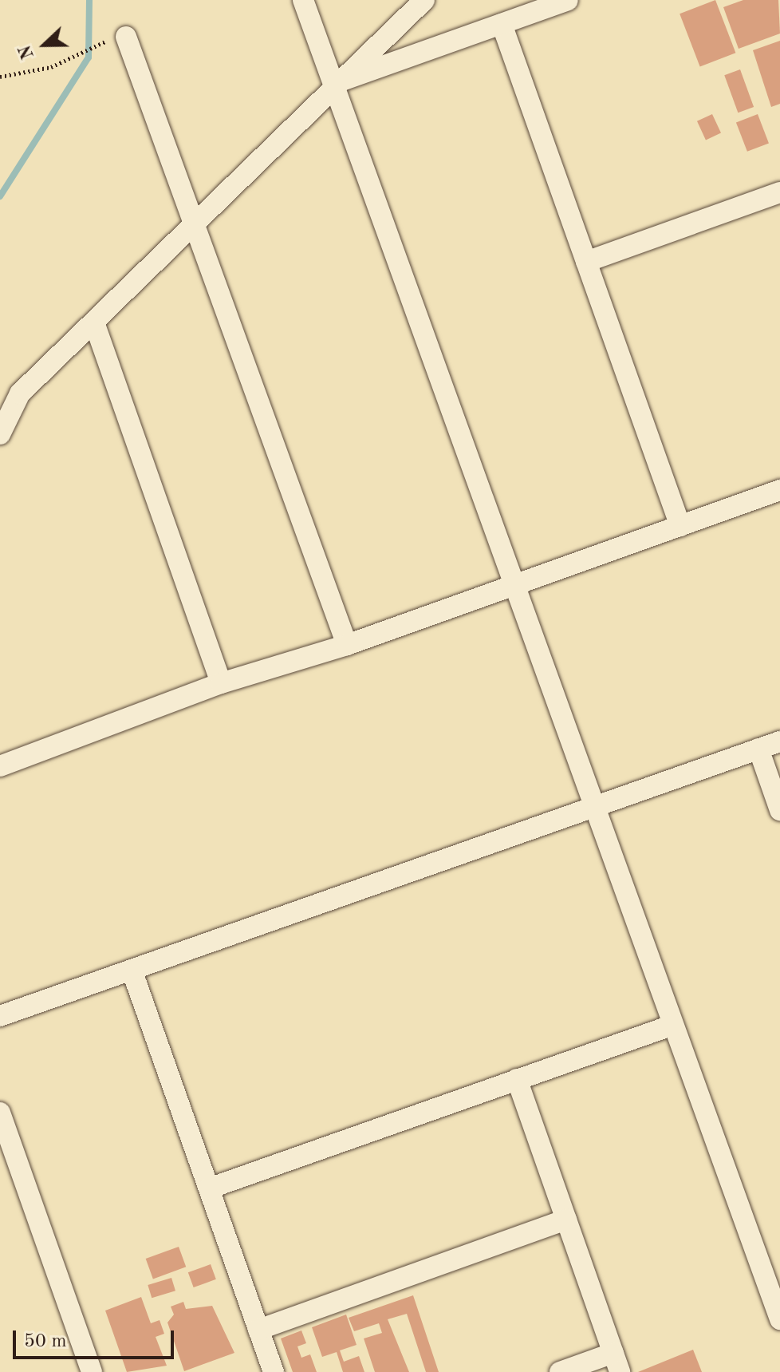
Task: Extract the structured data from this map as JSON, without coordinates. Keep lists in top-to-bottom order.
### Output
{
  "scale_bar": "50 m",
  "north": "left"
}
